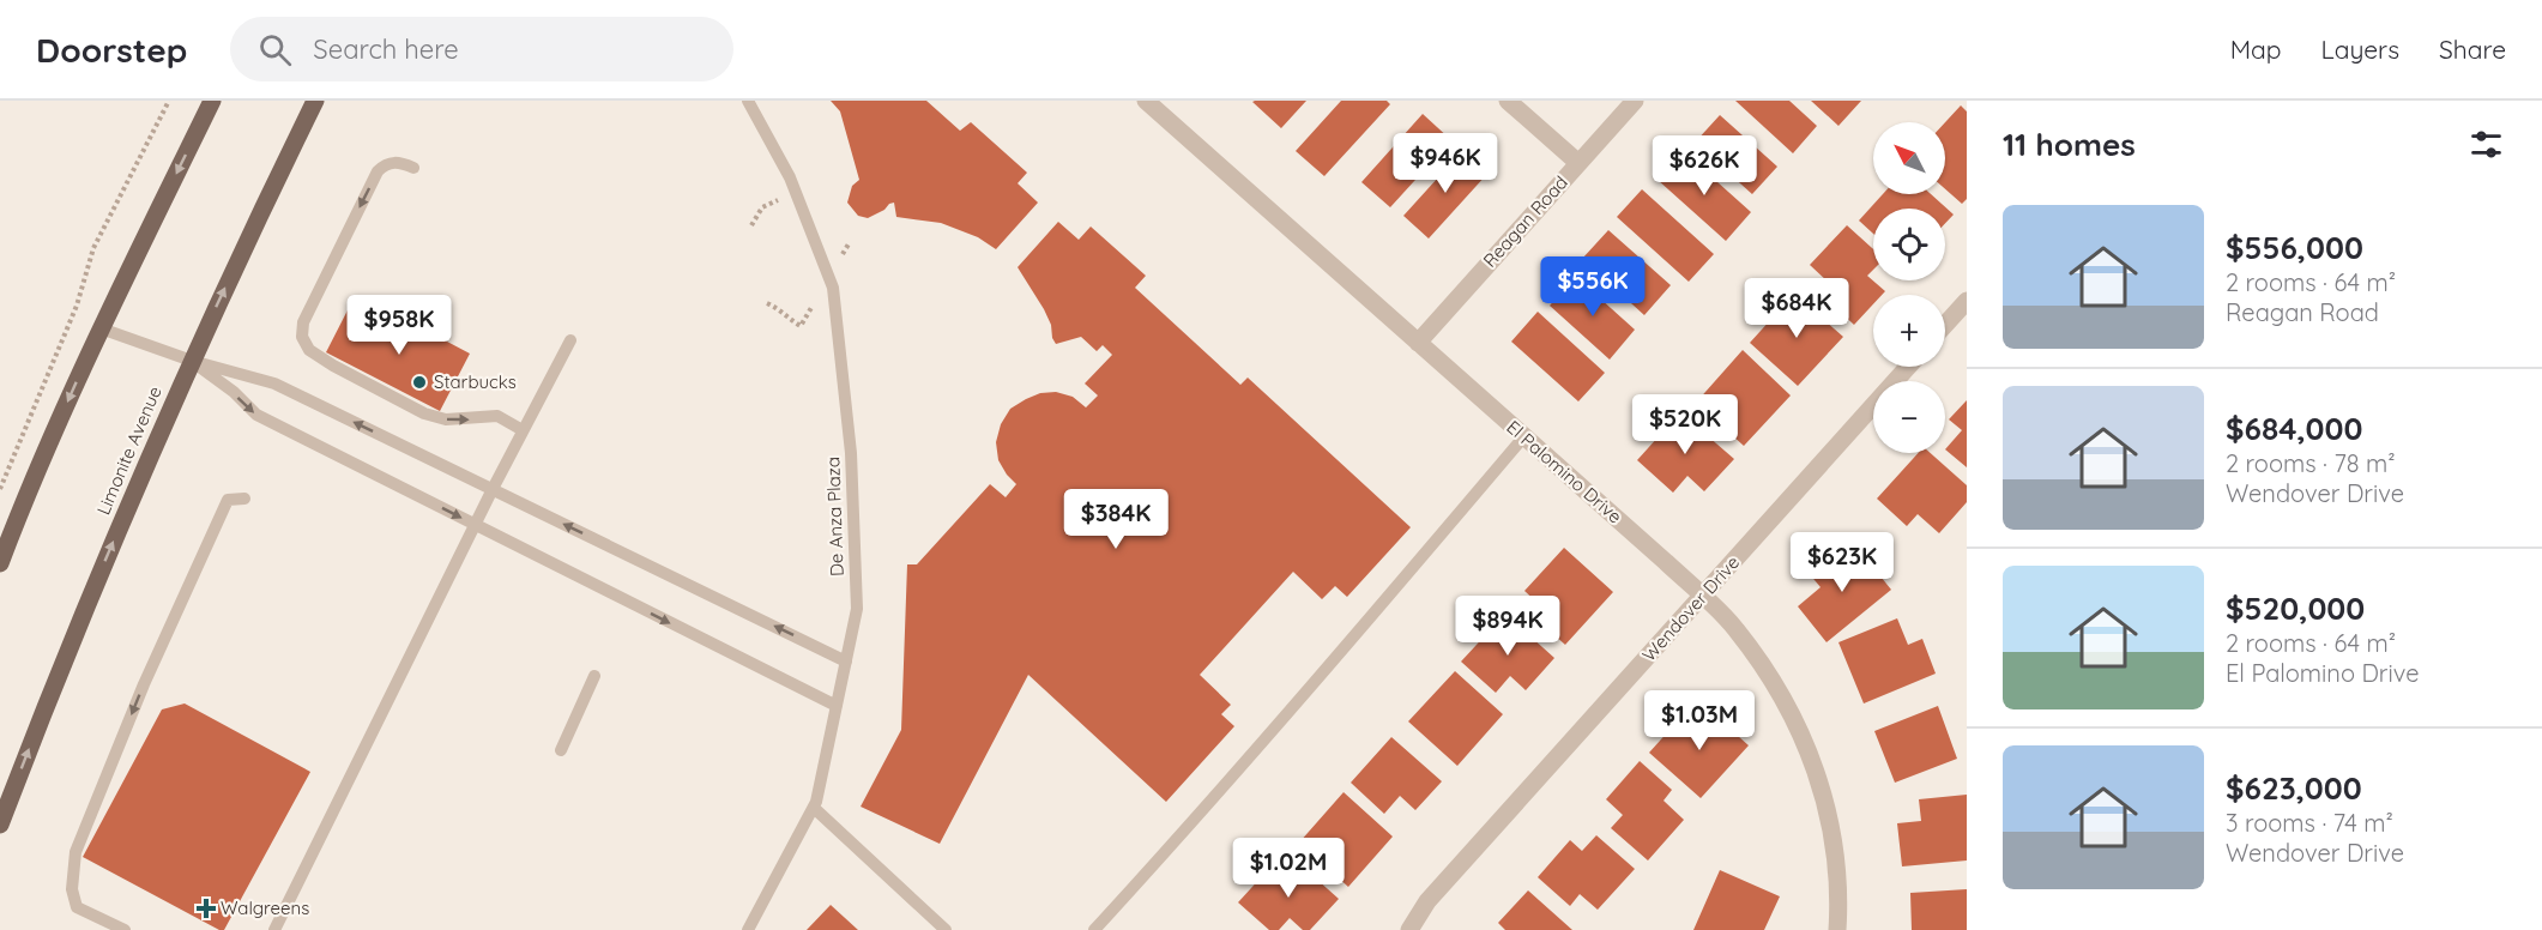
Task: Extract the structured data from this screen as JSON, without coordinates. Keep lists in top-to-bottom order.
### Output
{
  "streets": {
    "main road": ["Limonite Avenue"],
    "street": ["Reagan Road", "El Palomino Drive", "Wendover Drive"],
    "lane": ["De Anza Plaza"]
  },
  "crossings": [
    ["Reagan Road", "El Palomino Drive"],
    ["El Palomino Drive", "Wendover Drive"]
  ],
  "places": {
    "other": ["Starbucks"],
    "health": ["Walgreens"]
  },
  "north": "top left",
  "page": {
    "header": "Doorstep",
    "search": "Search here",
    "nav": ["Map", "Layers", "Share"],
    "heading": "11 homes",
    "map_buttons": ["+", "−"],
    "price": [
      "$946K",
      "$626K",
      "$556K",
      "$684K",
      "$958K",
      "$520K",
      "$384K",
      "$623K",
      "$894K",
      "$1.03M",
      "$1.02M"
    ],
    "list": [
      {
        "name": "$556,000",
        "note": "2 rooms · 64 m² · Reagan Road"
      },
      {
        "name": "$684,000",
        "note": "2 rooms · 78 m² · Wendover Drive"
      },
      {
        "name": "$520,000",
        "note": "2 rooms · 64 m² · El Palomino Drive"
      },
      {
        "name": "$623,000",
        "note": "3 rooms · 74 m² · Wendover Drive"
      }
    ]
  }
}
